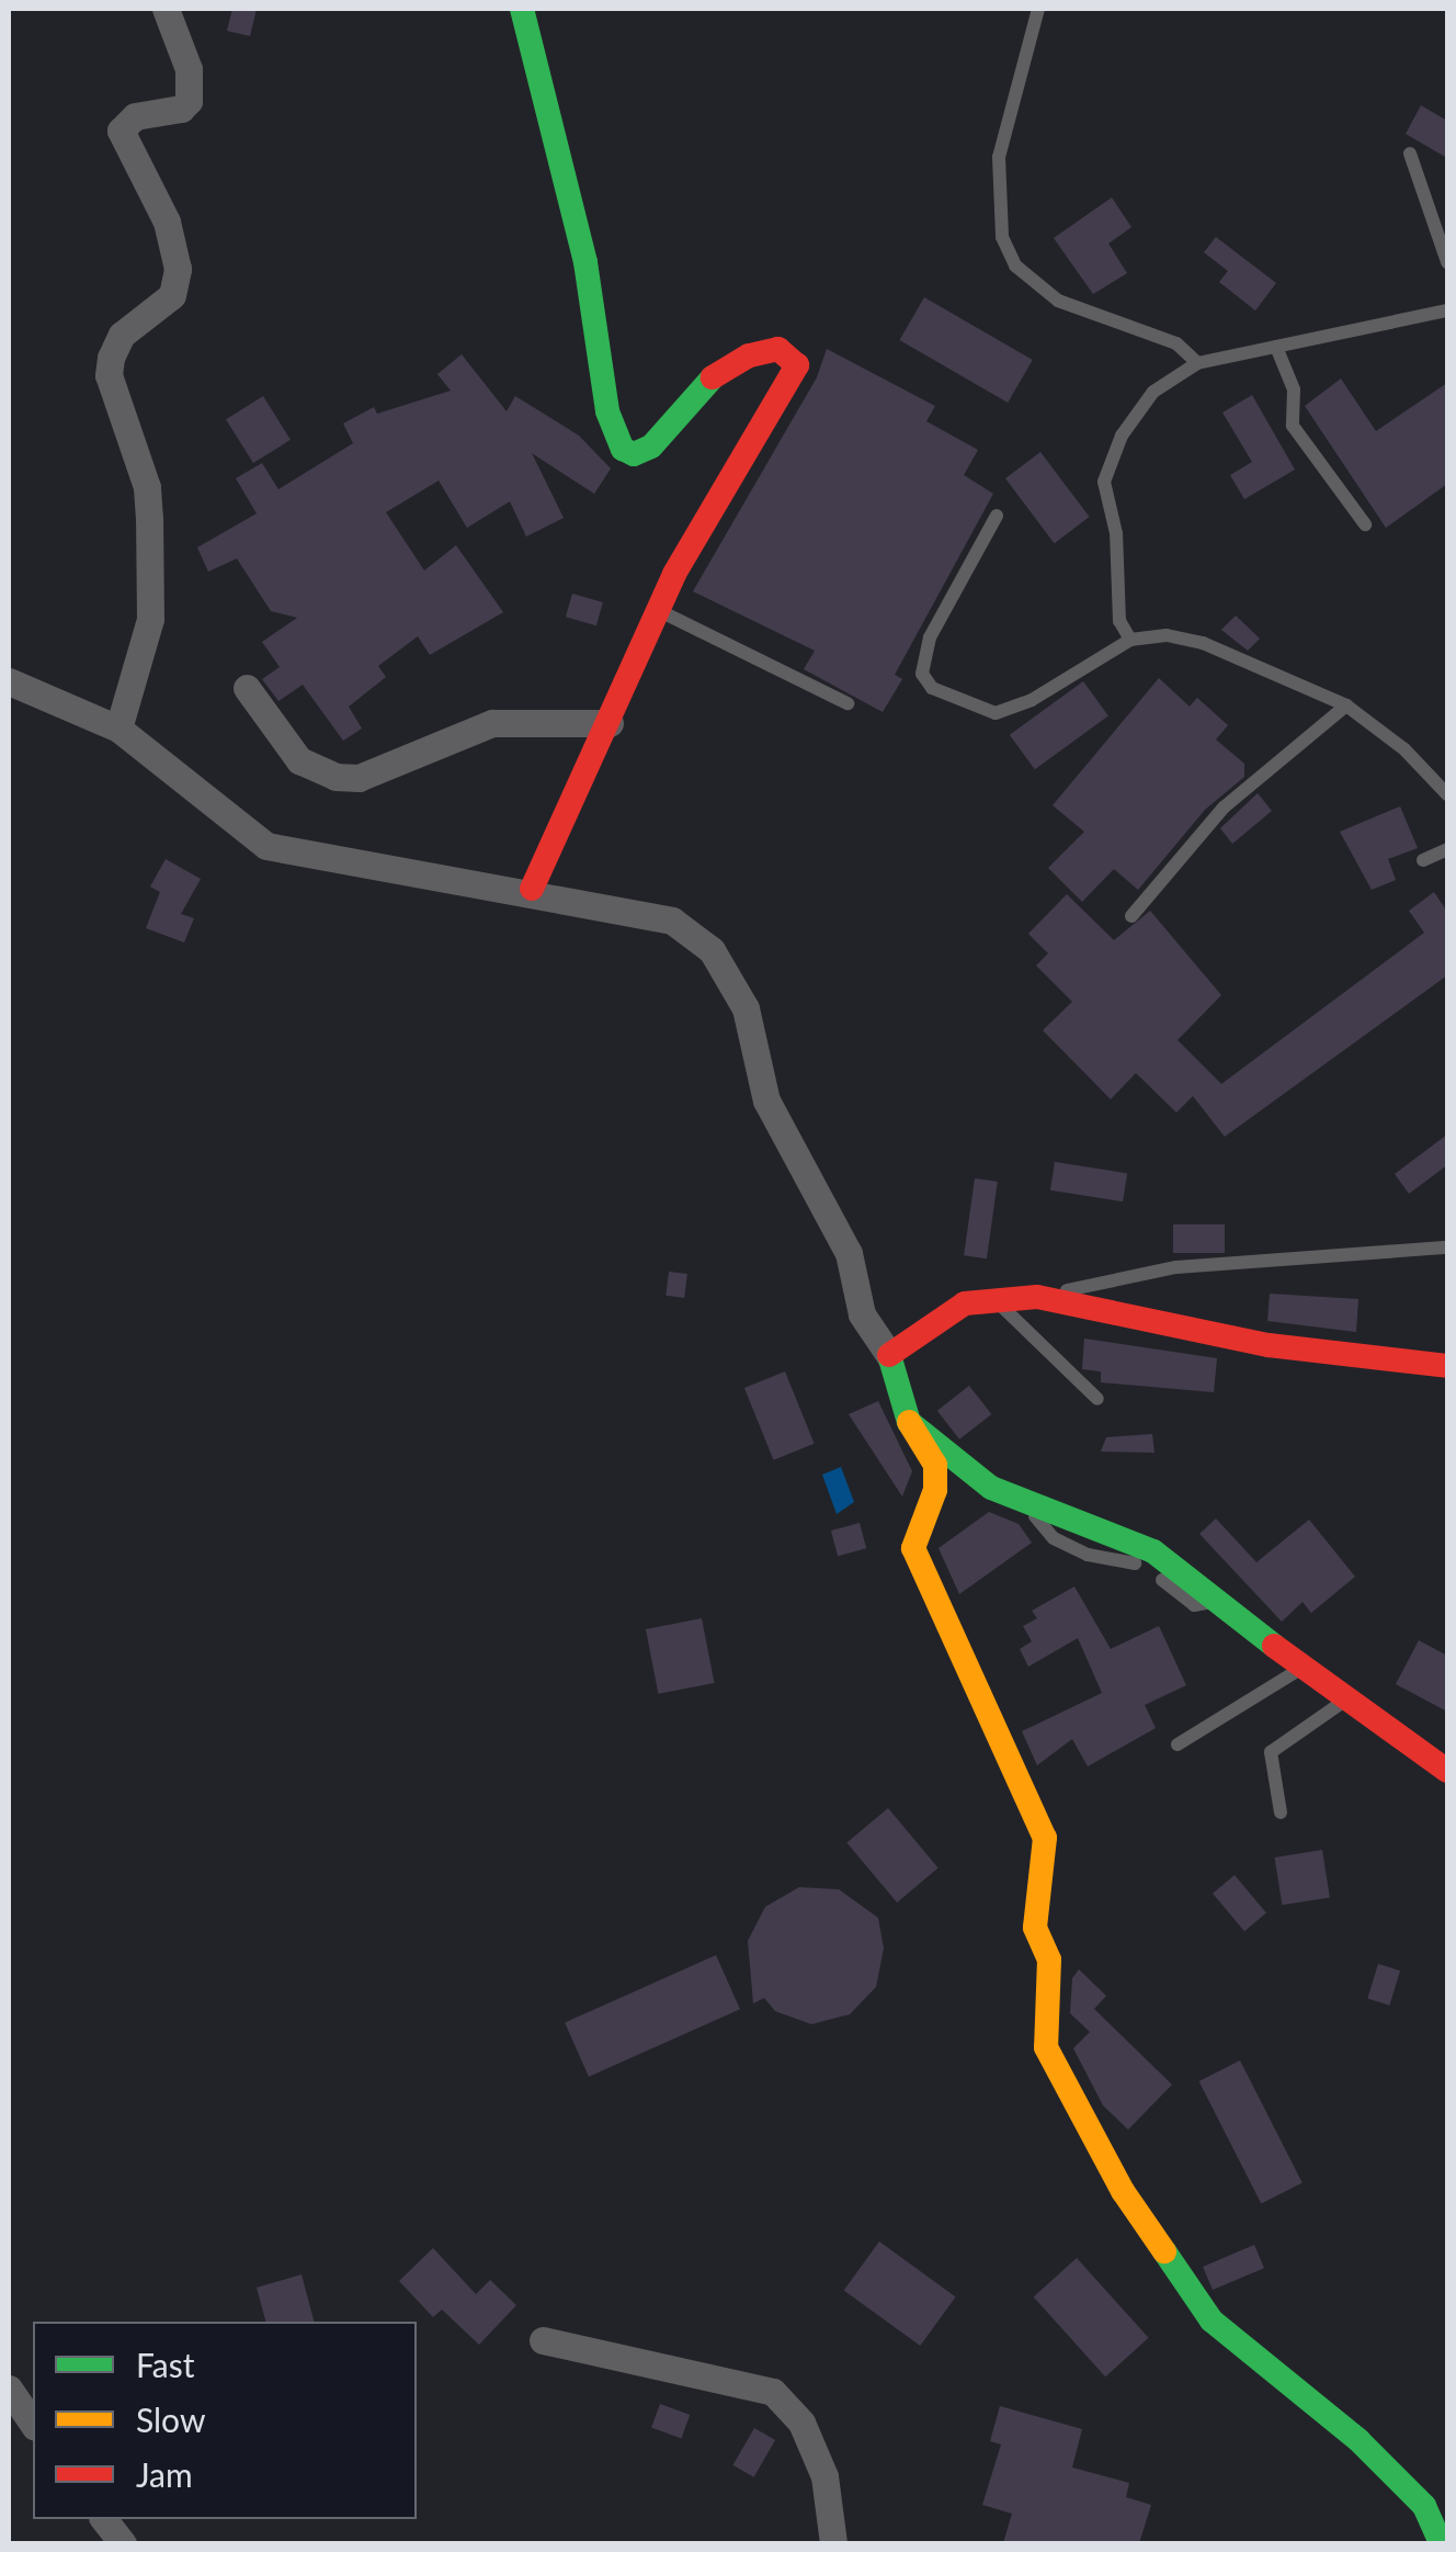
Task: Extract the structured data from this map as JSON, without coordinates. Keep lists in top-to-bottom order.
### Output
{
  "legend": ["Fast", "Slow", "Jam"]
}
